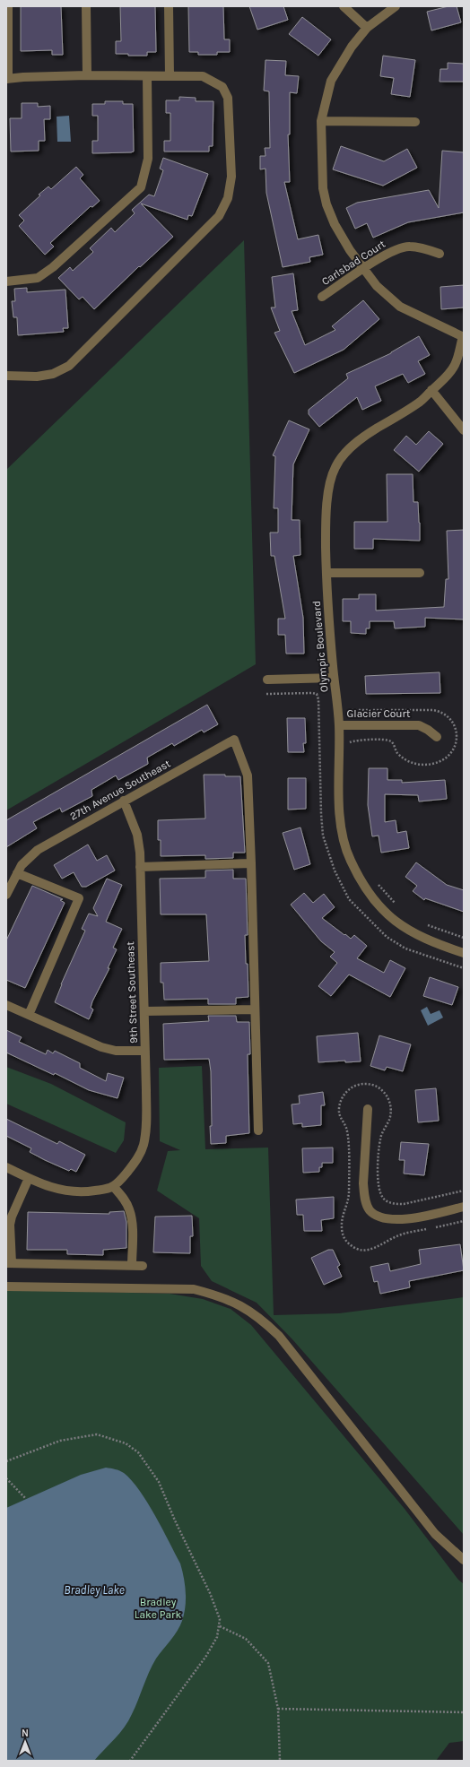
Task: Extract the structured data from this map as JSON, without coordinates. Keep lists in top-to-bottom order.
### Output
{
  "streets": {
    "street": [
      "Carlsbad Court",
      "Olympic Boulevard",
      "Glacier Court",
      "27th Avenue Southeast",
      "9th Street Southeast"
    ]
  },
  "crossings": [
    ["Olympic Boulevard", "Glacier Court"],
    ["27th Avenue Southeast", "9th Street Southeast"]
  ],
  "water": ["Bradley Lake"],
  "parks": ["Bradley Lake Park"],
  "north": "top"
}
